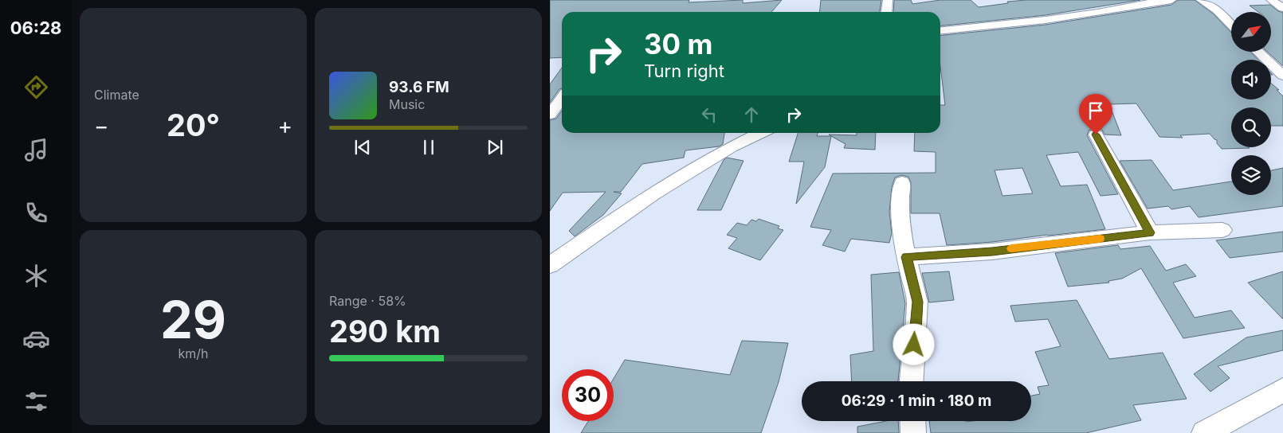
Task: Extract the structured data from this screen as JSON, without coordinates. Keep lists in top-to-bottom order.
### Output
{
  "north": "top right",
  "page": {
    "tabs": "06:28",
    "tile": [
      "Climate",
      ["29", "km/h"],
      ["Range · 58%", "290 km"]
    ],
    "turn": ["30 m", "Turn right"],
    "song": ["93.6 FM", "Music"],
    "heat": ["−", "20°", "+"],
    "limit": "30",
    "trip": "06:29 · 1 min · 180 m"
  }
}
